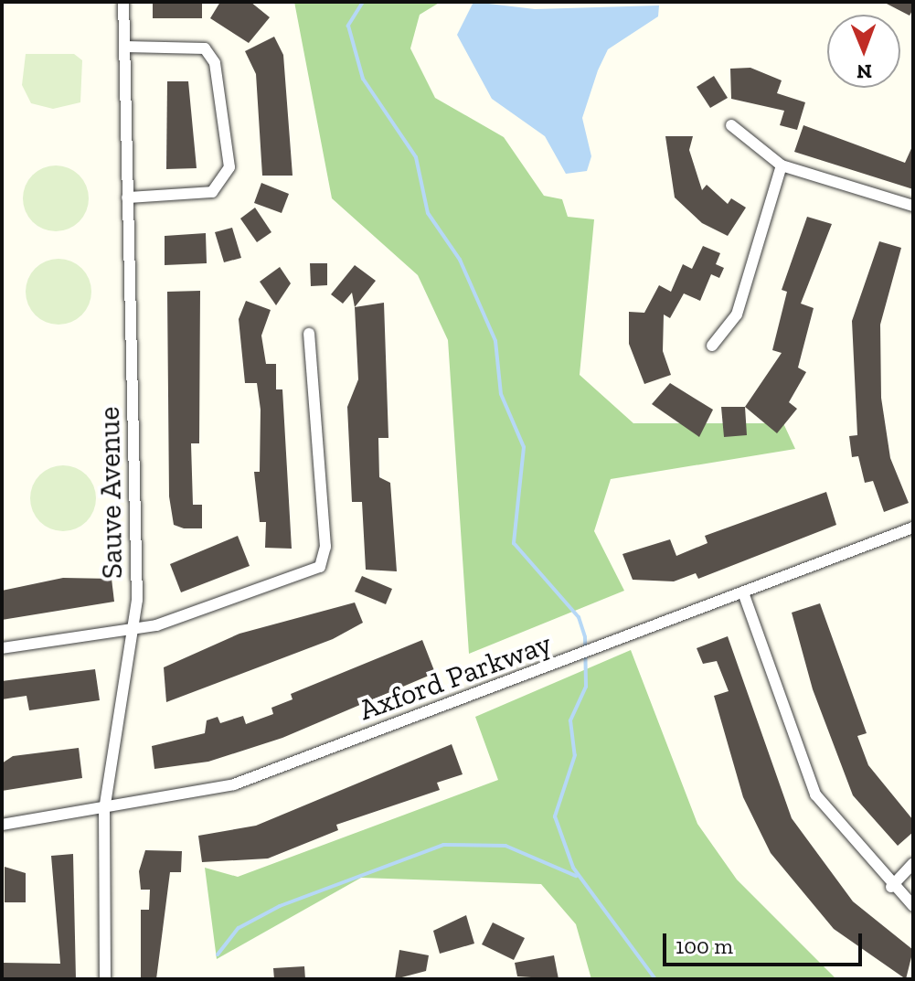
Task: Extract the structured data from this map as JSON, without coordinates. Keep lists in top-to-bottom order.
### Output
{
  "streets": {
    "street": ["Sauve Avenue", "Axford Parkway"]
  },
  "crossings": [
    ["Sauve Avenue", "Axford Parkway"]
  ],
  "scale_bar": "100 m",
  "north": "bottom"
}
